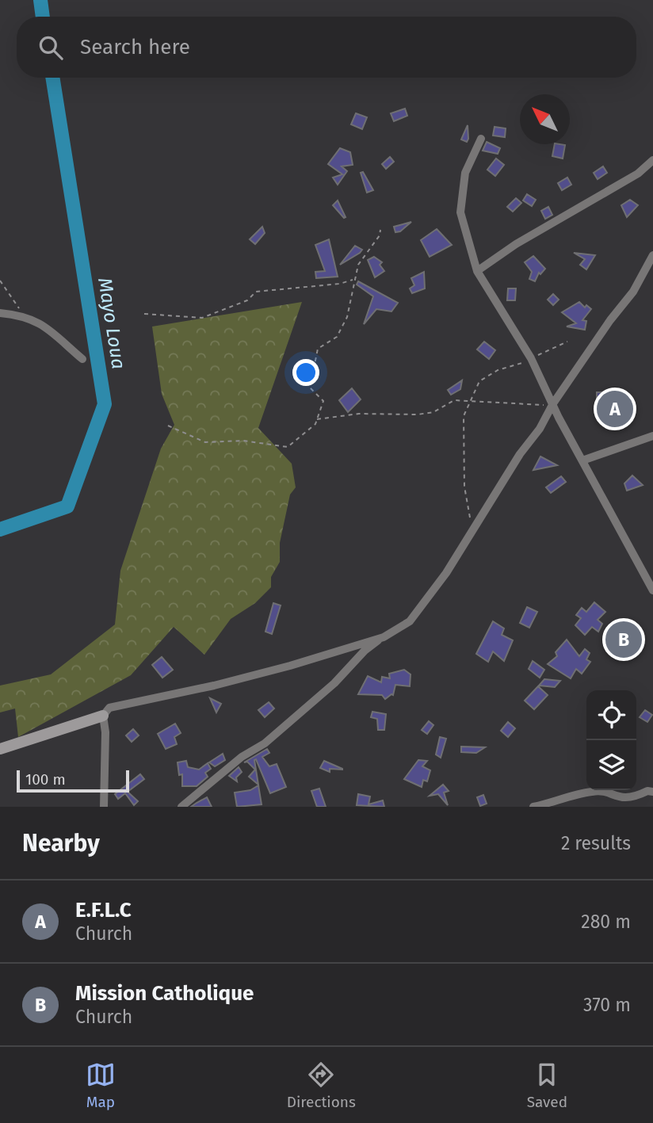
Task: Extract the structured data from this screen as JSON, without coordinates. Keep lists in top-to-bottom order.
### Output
{
  "water": ["Mayo Loua"],
  "scale_bar": "100 m",
  "north": "top left",
  "page": {
    "search": "Search here",
    "pins": ["A", "B"],
    "scale": "100 m",
    "heading": ["Nearby", "2 results"],
    "list": [
      {
        "mark": "A",
        "name": "E.F.L.C",
        "note": "Church",
        "value": "280 m"
      },
      {
        "mark": "B",
        "name": "Mission Catholique",
        "note": "Church",
        "value": "370 m"
      }
    ],
    "nav": ["Map", "Directions", "Saved"]
  }
}
